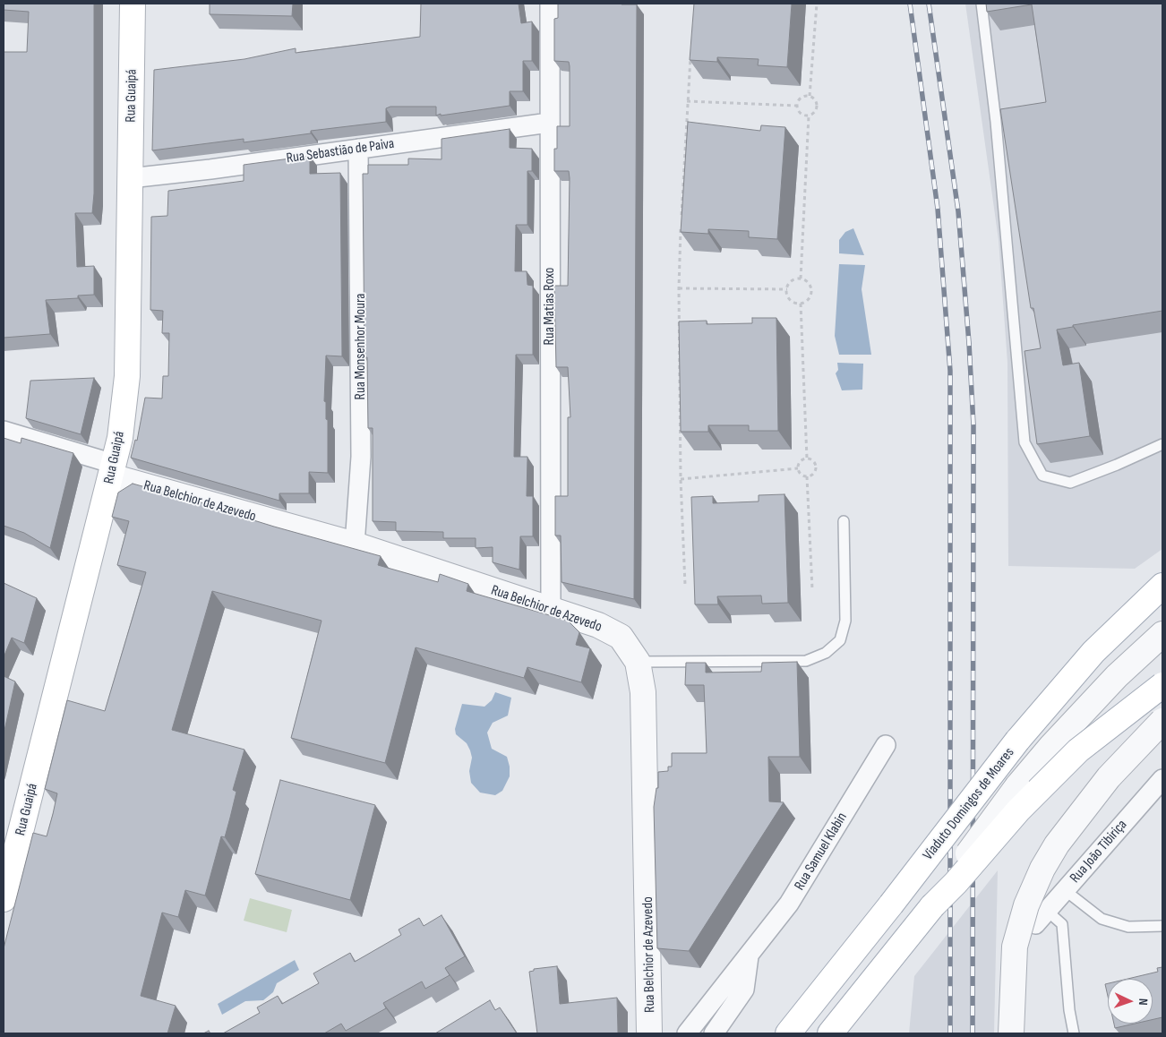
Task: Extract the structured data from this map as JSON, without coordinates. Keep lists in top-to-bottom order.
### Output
{
  "streets": {
    "main road": ["Rua Guaipá", "Viaduto Domingos de Moares"],
    "street": [
      "Rua Sebastião de Paiva",
      "Rua Matias Roxo",
      "Rua Monsenhor Moura",
      "Rua Belchior de Azevedo",
      "Rua Samuel Klabin",
      "Rua João Tibiriça"
    ]
  },
  "crossings": [
    ["Rua Guaipá", "Rua Sebastião de Paiva"],
    ["Rua Guaipá", "Rua Belchior de Azevedo"],
    ["Rua Sebastião de Paiva", "Rua Matias Roxo"],
    ["Rua Sebastião de Paiva", "Rua Monsenhor Moura"],
    ["Rua Matias Roxo", "Rua Belchior de Azevedo"],
    ["Rua Monsenhor Moura", "Rua Belchior de Azevedo"]
  ],
  "north": "right"
}
